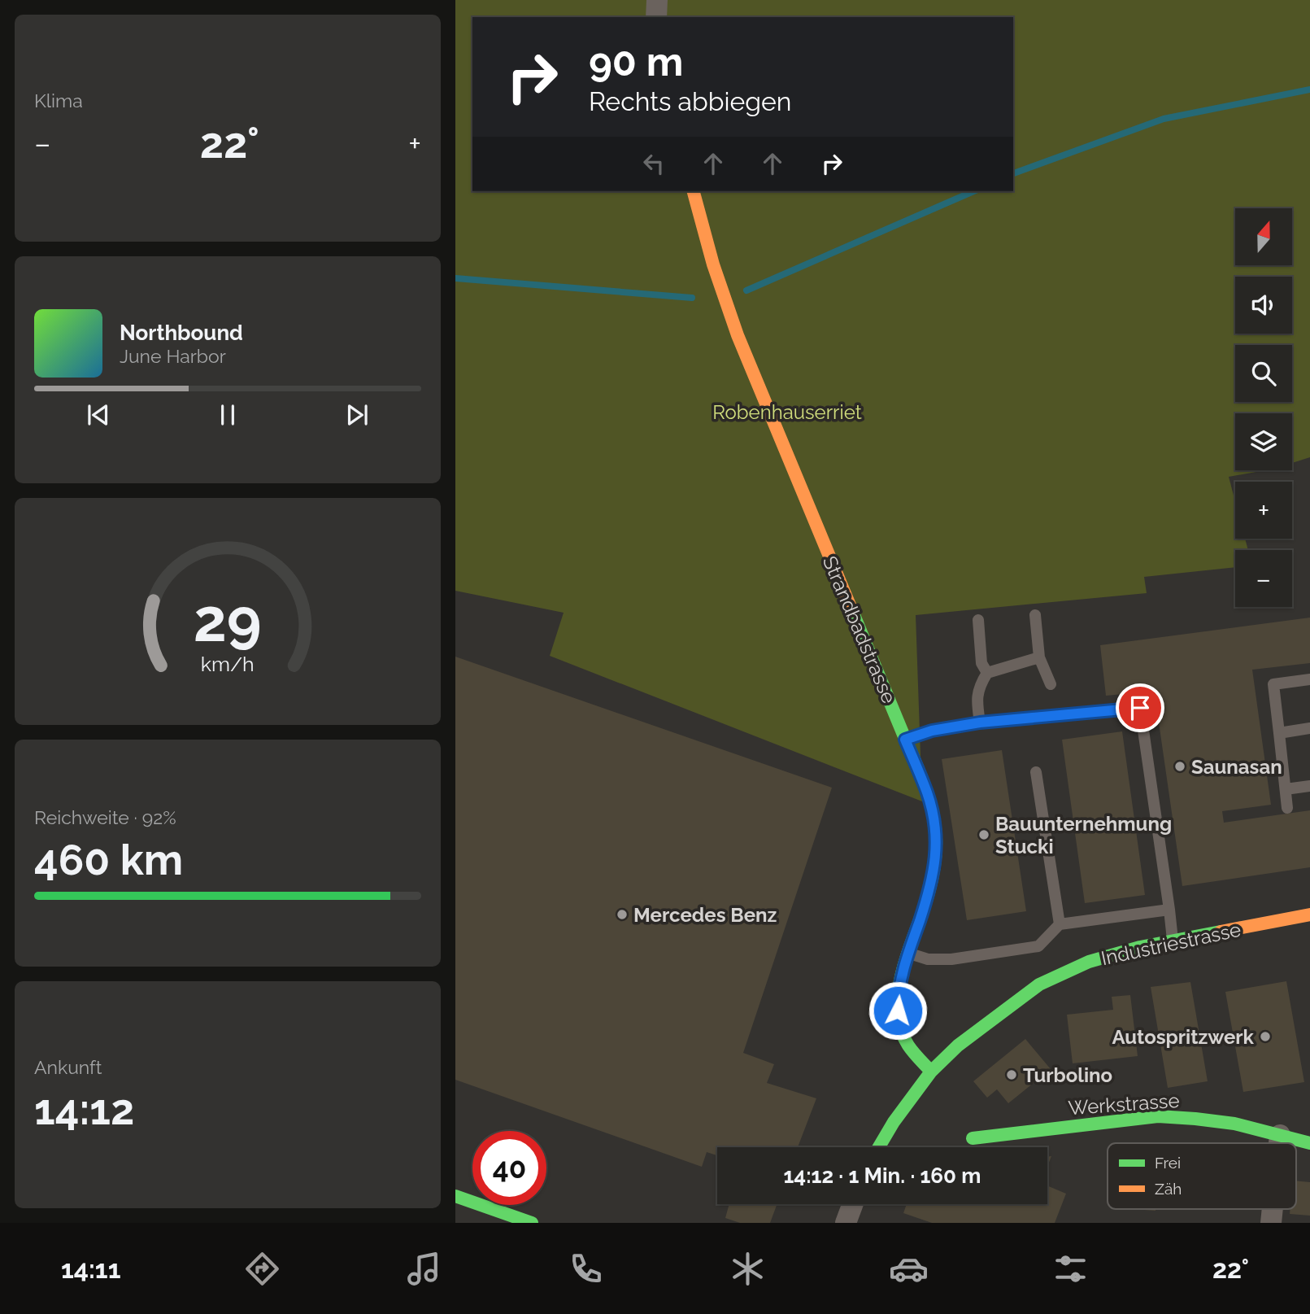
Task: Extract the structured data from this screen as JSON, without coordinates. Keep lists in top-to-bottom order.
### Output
{
  "streets": {
    "street": ["Strandbadstrasse", "Industriestrasse", "Werkstrasse"]
  },
  "crossings": [
    ["Strandbadstrasse", "Industriestrasse"]
  ],
  "parks": ["Robenhauserriet"],
  "places": [
    "Saunasan",
    "Bauunternehmung Stucki",
    "Mercedes Benz",
    "Autospritzwerk",
    "Turbolino"
  ],
  "legend": ["Frei", "Zäh"],
  "north": "top",
  "page": {
    "tile": [
      "Klima",
      ["Reichweite · 92%", "460 km"],
      ["Ankunft", "14:12"]
    ],
    "turn": ["90 m", "Rechts abbiegen"],
    "heat": ["−", "22°", "+"],
    "map_buttons": ["+", "−"],
    "song": ["Northbound", "June Harbor"],
    "limit": "40",
    "trip": "14:12 · 1 Min. · 160 m",
    "tabs": ["14:11", "22°"],
    "gauge": ["29", "km/h"]
  }
}
